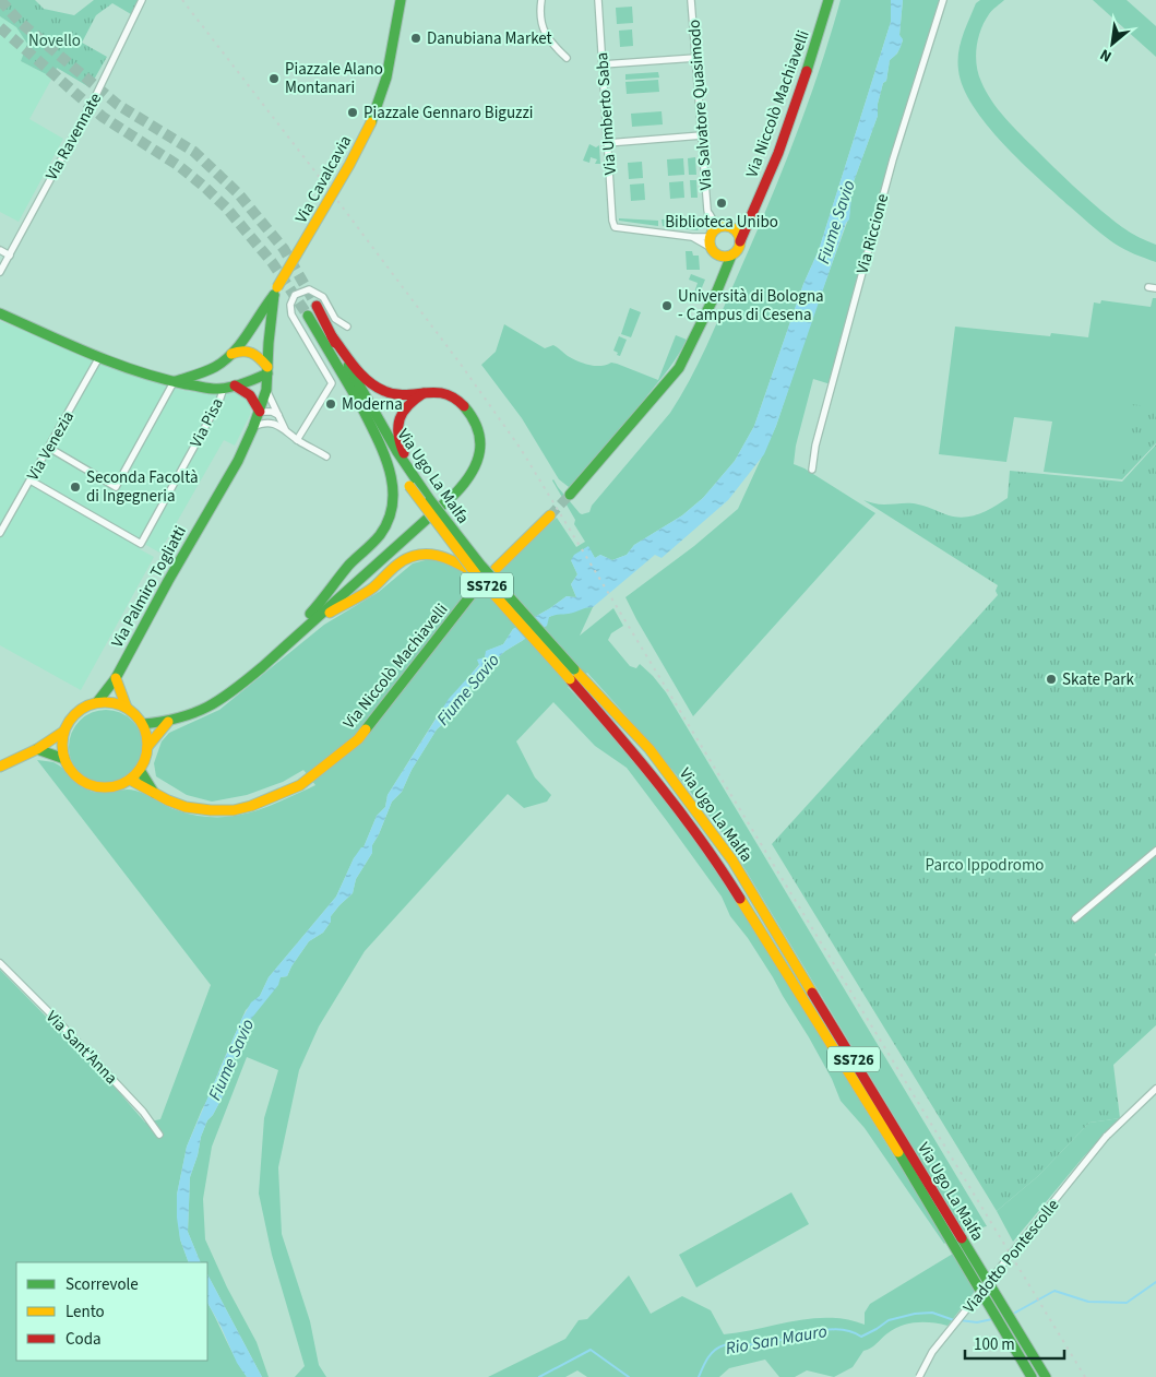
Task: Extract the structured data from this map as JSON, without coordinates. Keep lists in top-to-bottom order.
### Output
{
  "streets": {
    "main road": [
      "Via Niccolò Machiavelli",
      "Via Cavalcavia",
      "Via Ugo La Malfa",
      "SS726",
      "Via Palmiro Togliatti"
    ],
    "street": [
      "Via Salvatore Quasimodo",
      "Via Umberto Saba",
      "Via Ravennate",
      "Via Riccione",
      "Via Pisa",
      "Via Venezia",
      "Via Sant'Anna",
      "Viadotto Pontescolle"
    ]
  },
  "crossings": [
    ["Via Niccolò Machiavelli", "Via Salvatore Quasimodo"],
    ["Via Niccolò Machiavelli", "Via Palmiro Togliatti"],
    ["Via Cavalcavia", "Via Palmiro Togliatti"],
    ["Via Pisa", "Via Venezia"]
  ],
  "water": ["Fiume Savio", "Rio San Mauro"],
  "parks": ["Novello", "Parco Ippodromo"],
  "places": [
    "Danubiana Market",
    "Piazzale Alano Montanari",
    "Piazzale Gennaro Biguzzi",
    "Biblioteca Unibo",
    "Università di Bologna - Campus di Cesena",
    "Moderna",
    "Seconda Facoltà di Ingegneria",
    "Skate Park"
  ],
  "legend": ["Scorrevole", "Lento", "Coda"],
  "scale_bar": "100 m",
  "north": "bottom left"
}
